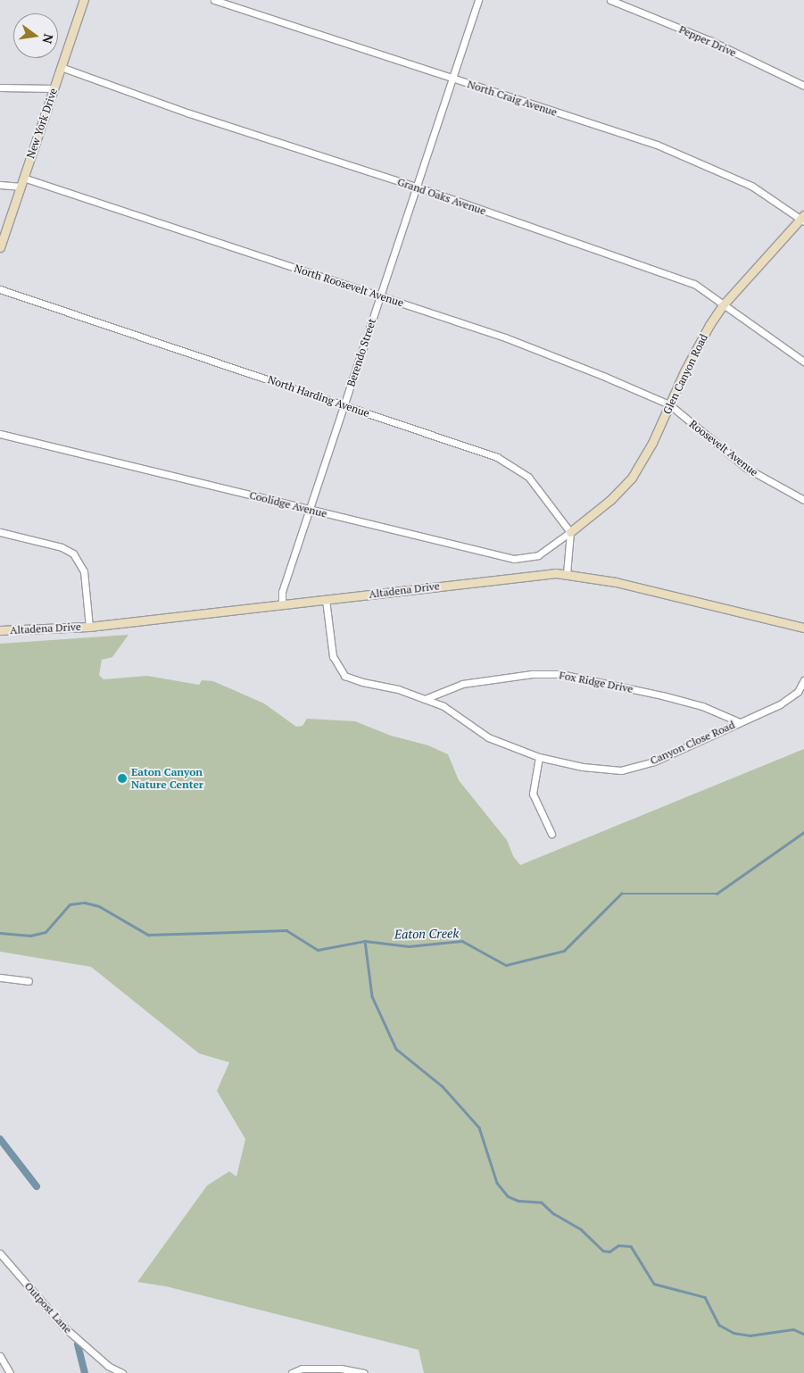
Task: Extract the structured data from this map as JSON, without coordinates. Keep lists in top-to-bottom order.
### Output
{
  "streets": {
    "main road": ["New York Drive", "Glen Canyon Road", "Altadena Drive"],
    "street": [
      "Pepper Drive",
      "North Craig Avenue",
      "Grand Oaks Avenue",
      "North Roosevelt Avenue",
      "Berendo Street",
      "North Harding Avenue",
      "Roosevelt Avenue",
      "Coolidge Avenue",
      "Fox Ridge Drive",
      "Canyon Close Road",
      "Outpost Lane"
    ]
  },
  "crossings": [
    ["North Craig Avenue", "Berendo Street"],
    ["North Craig Avenue", "Glen Canyon Road"],
    ["New York Drive", "Grand Oaks Avenue"],
    ["New York Drive", "North Roosevelt Avenue"],
    ["Grand Oaks Avenue", "Berendo Street"],
    ["Grand Oaks Avenue", "Glen Canyon Road"],
    ["North Roosevelt Avenue", "Berendo Street"],
    ["North Roosevelt Avenue", "Glen Canyon Road"],
    ["North Roosevelt Avenue", "Roosevelt Avenue"],
    ["Berendo Street", "North Harding Avenue"],
    ["Berendo Street", "Coolidge Avenue"],
    ["Berendo Street", "Altadena Drive"],
    ["Glen Canyon Road", "North Harding Avenue"],
    ["Glen Canyon Road", "Roosevelt Avenue"],
    ["Glen Canyon Road", "Coolidge Avenue"],
    ["North Harding Avenue", "Coolidge Avenue"],
    ["Altadena Drive", "Canyon Close Road"],
    ["Fox Ridge Drive", "Canyon Close Road"]
  ],
  "water": ["Eaton Creek"],
  "places": ["Eaton Canyon Nature Center"],
  "north": "right"
}
